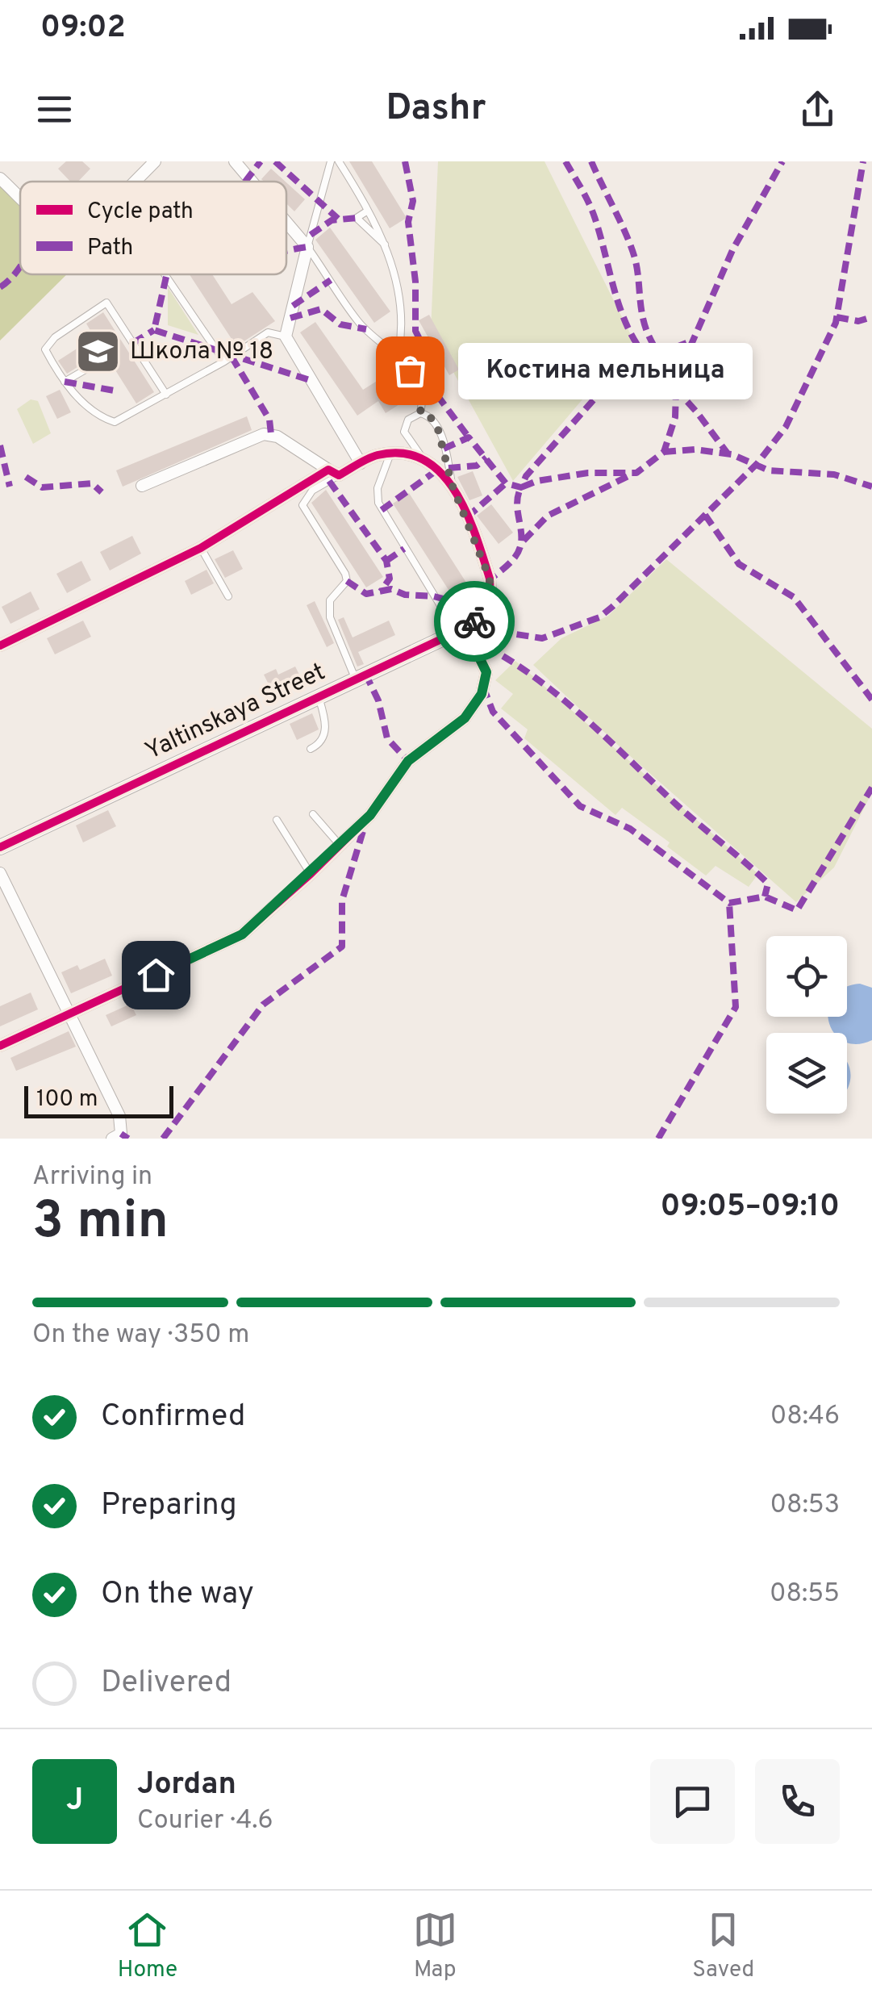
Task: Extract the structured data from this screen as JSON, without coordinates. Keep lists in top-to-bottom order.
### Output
{
  "streets": {
    "street": ["Yaltinskaya Street"]
  },
  "places": {
    "school or university": ["Школа № 18"],
    "other": ["Костина мельница"]
  },
  "legend": ["Cycle path", "Path"],
  "scale_bar": "100 m",
  "page": {
    "status": "09:02",
    "header": "Dashr",
    "bubble": "Костина мельница",
    "scale": "100 m",
    "heading": ["3 min", "Arriving in", "09:05–09:10"],
    "panel": ["Jordan", "Courier · 4.6"],
    "bar": "On the way · 350 m",
    "list": [
      ["Confirmed", "08:46"],
      ["Preparing", "08:53"],
      ["On the way", "08:55"],
      "Delivered"
    ],
    "round": "J",
    "tabs": ["Home", "Map", "Saved"]
  }
}
